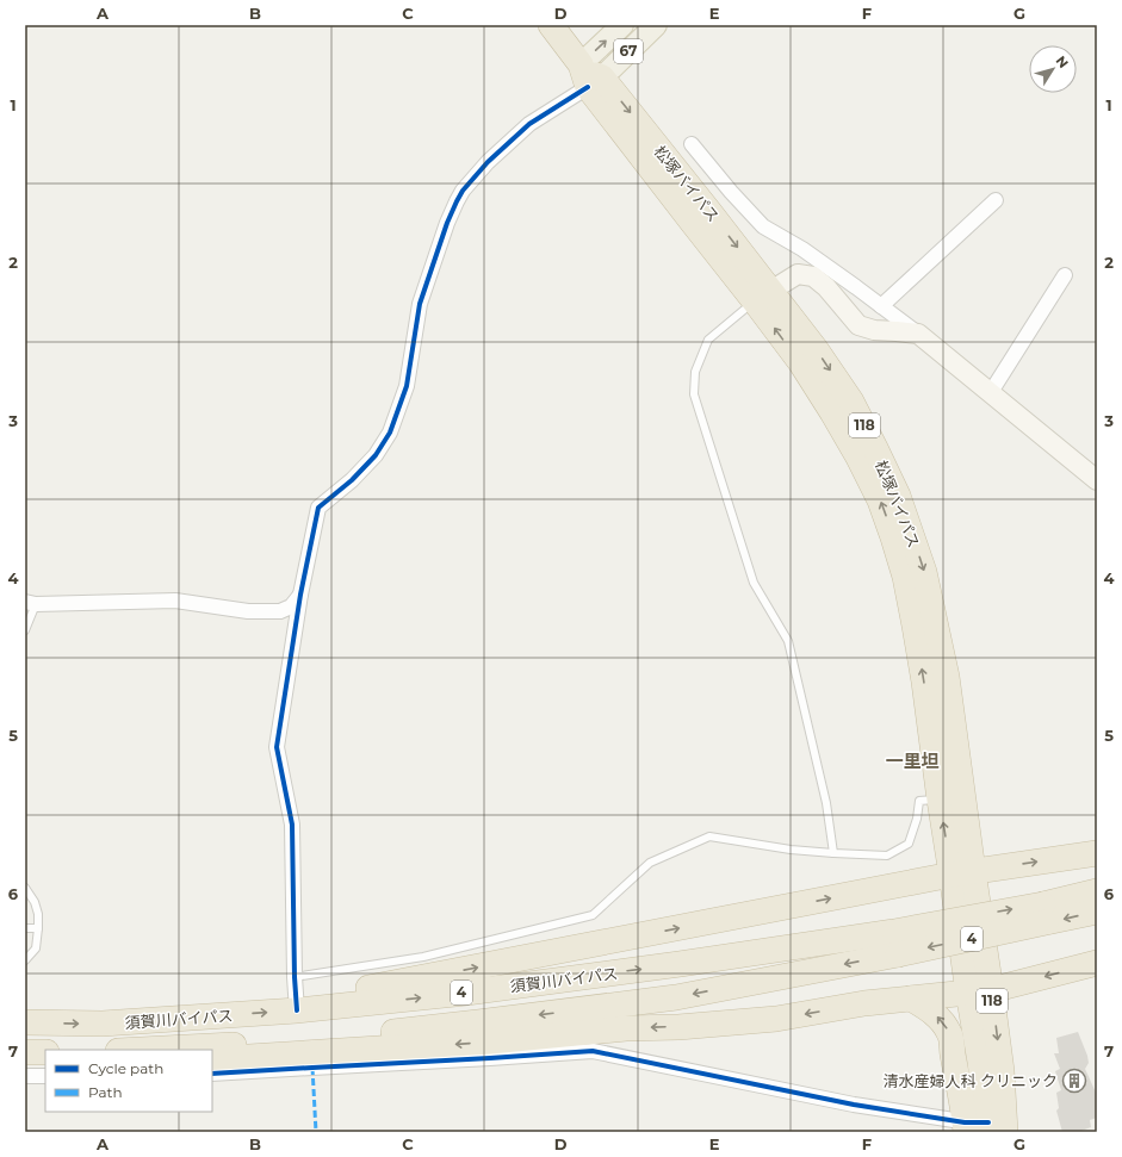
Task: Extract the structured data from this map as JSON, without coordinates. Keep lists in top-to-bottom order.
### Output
{
  "streets": {
    "highway": [
      "松塚バイパス",
      "118",
      "4",
      "須賀川バイパス"
    ],
    "main road": ["67"]
  },
  "crossings": [
    ["67", "松塚バイパス"],
    ["松塚バイパス", "118"]
  ],
  "districts": ["一里坦"],
  "places": {
    "building": ["清水産婦人科 クリニック"]
  },
  "legend": ["Cycle path", "Path"],
  "north": "top right",
  "grid": {
    "columns": [
      "A",
      "B",
      "C",
      "D",
      "E",
      "F",
      "G"
    ],
    "rows": [
      "1",
      "2",
      "3",
      "4",
      "5",
      "6",
      "7"
    ]
  }
}
